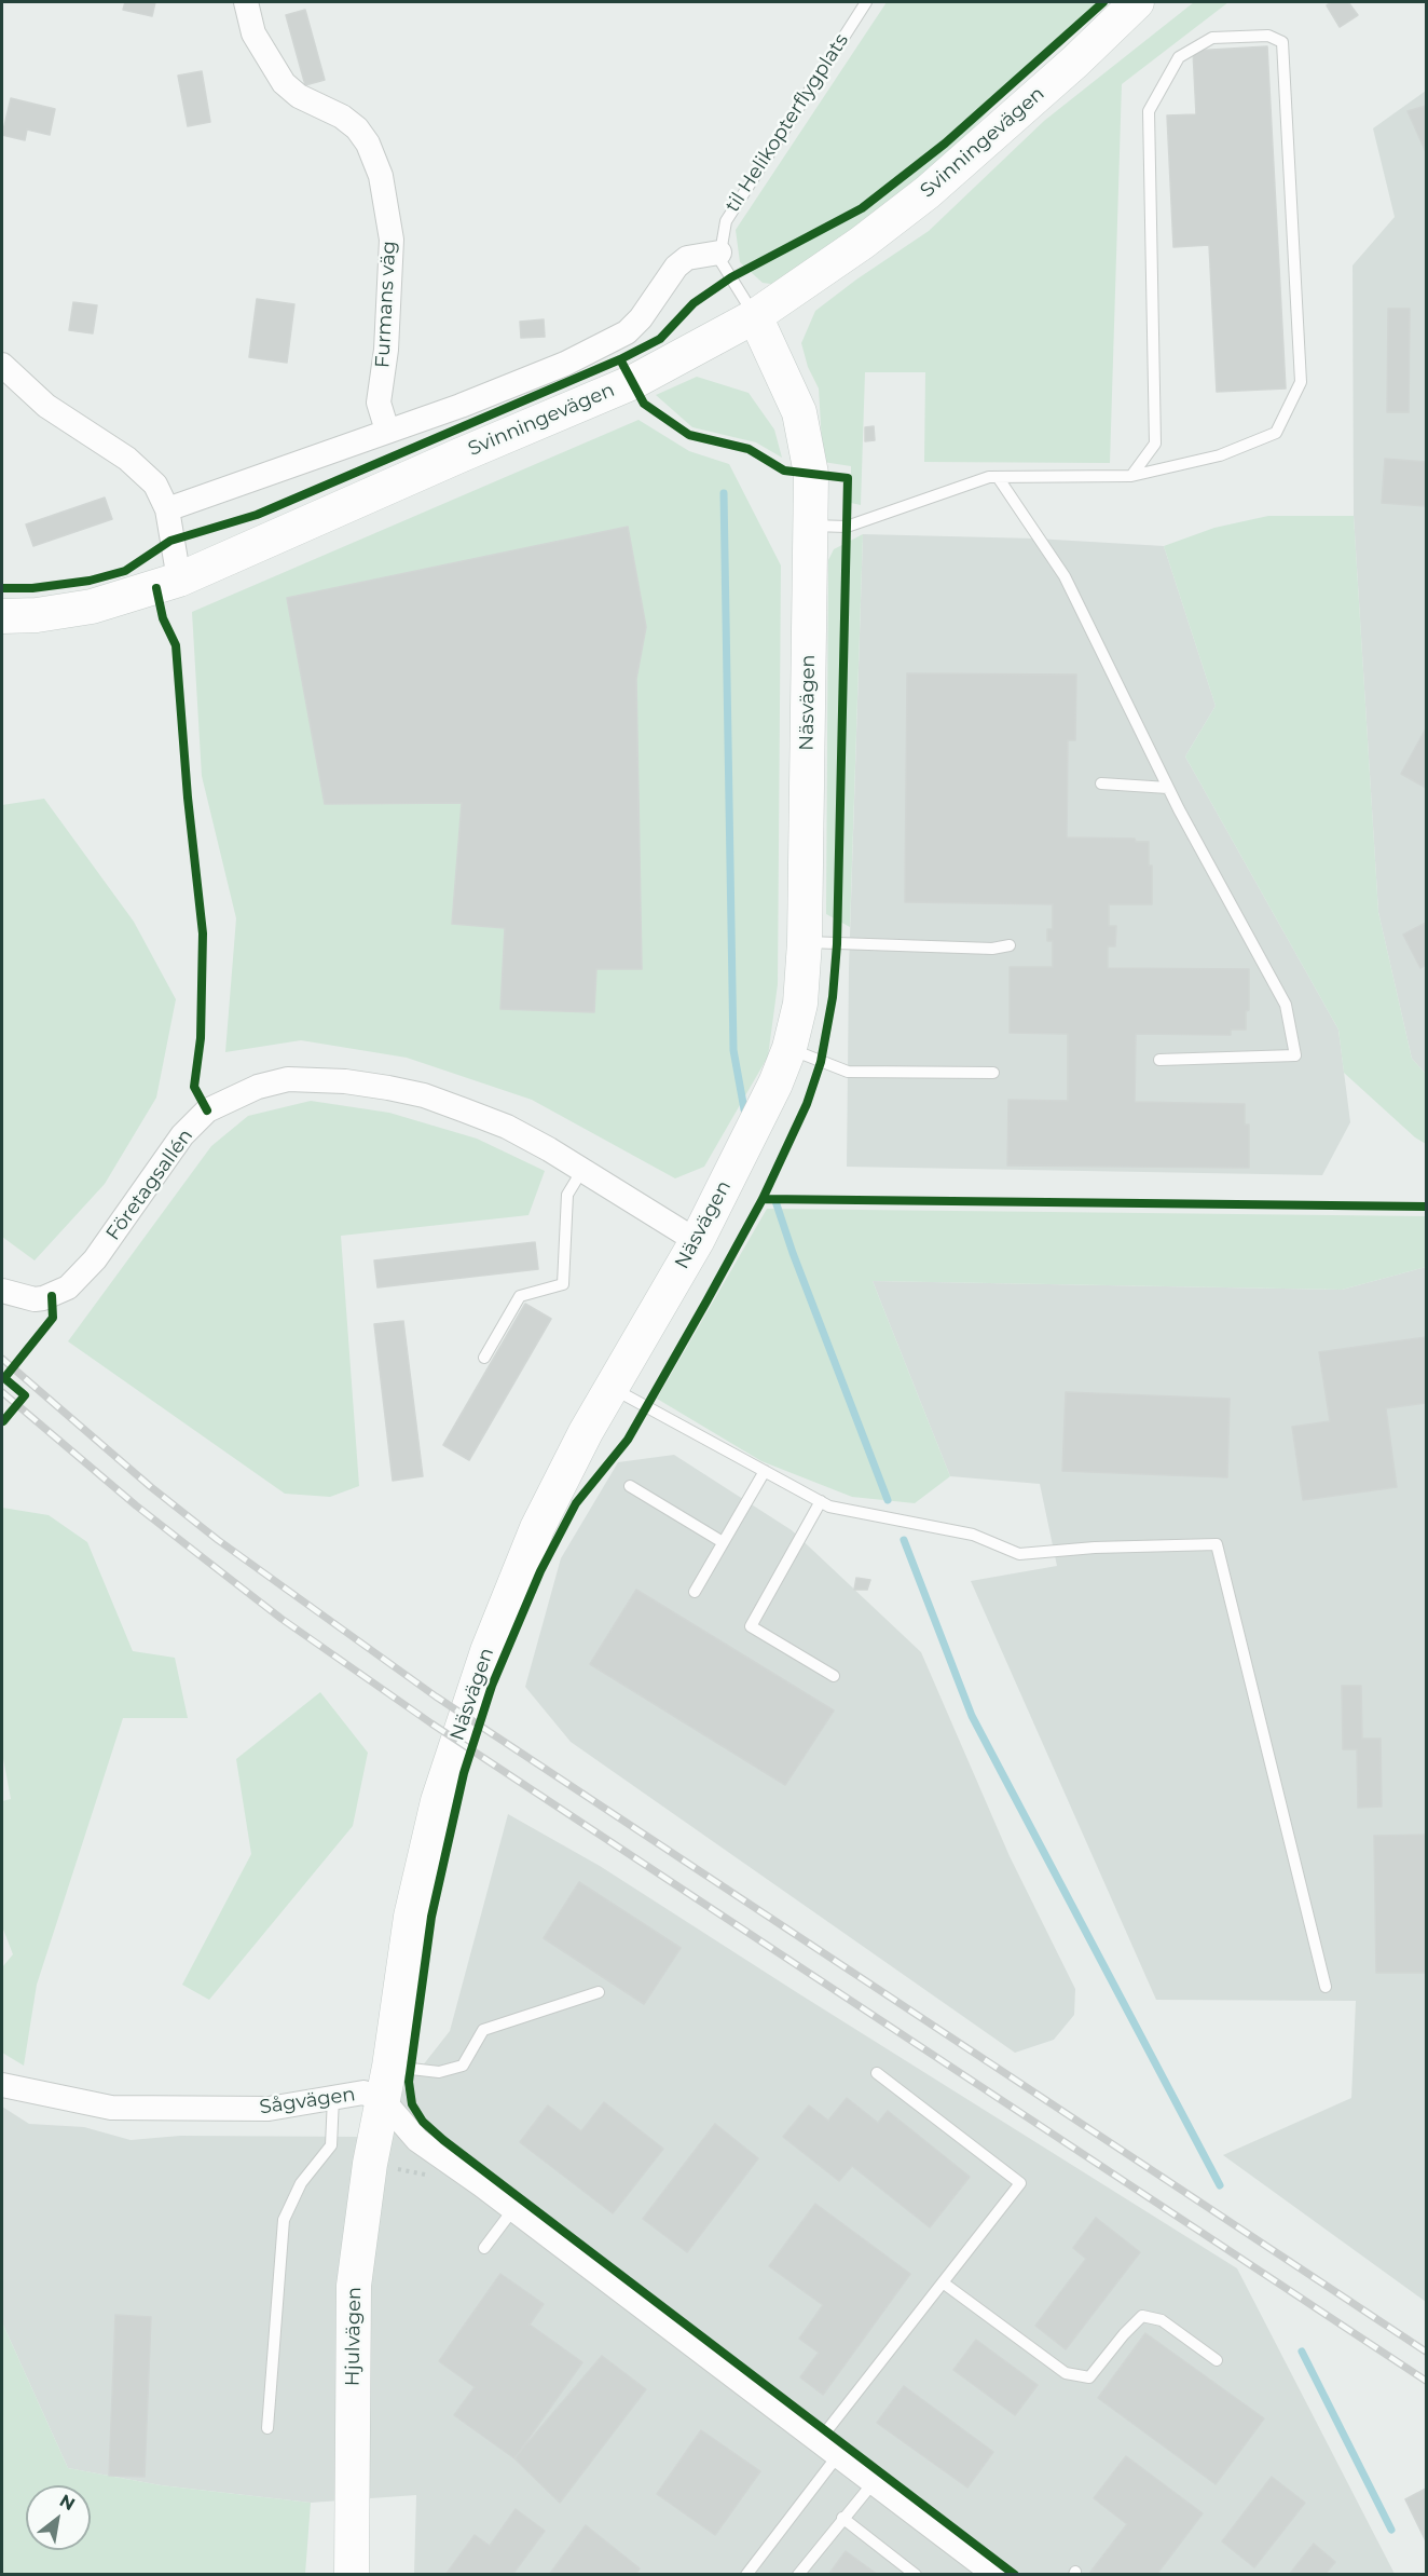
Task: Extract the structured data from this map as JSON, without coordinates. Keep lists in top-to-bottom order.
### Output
{
  "streets": {
    "street": [
      "Svinningevägen",
      "Furmans väg",
      "Näsvägen",
      "Företagsallén",
      "Sågvägen",
      "Hjulvägen"
    ],
    "lane": ["til Helikopterflygplats"]
  },
  "crossings": [
    ["Svinningevägen", "Näsvägen"],
    ["Näsvägen", "Företagsallén"],
    ["Näsvägen", "Sågvägen"],
    ["Näsvägen", "Hjulvägen"],
    ["Sågvägen", "Hjulvägen"]
  ],
  "north": "top right"
}
